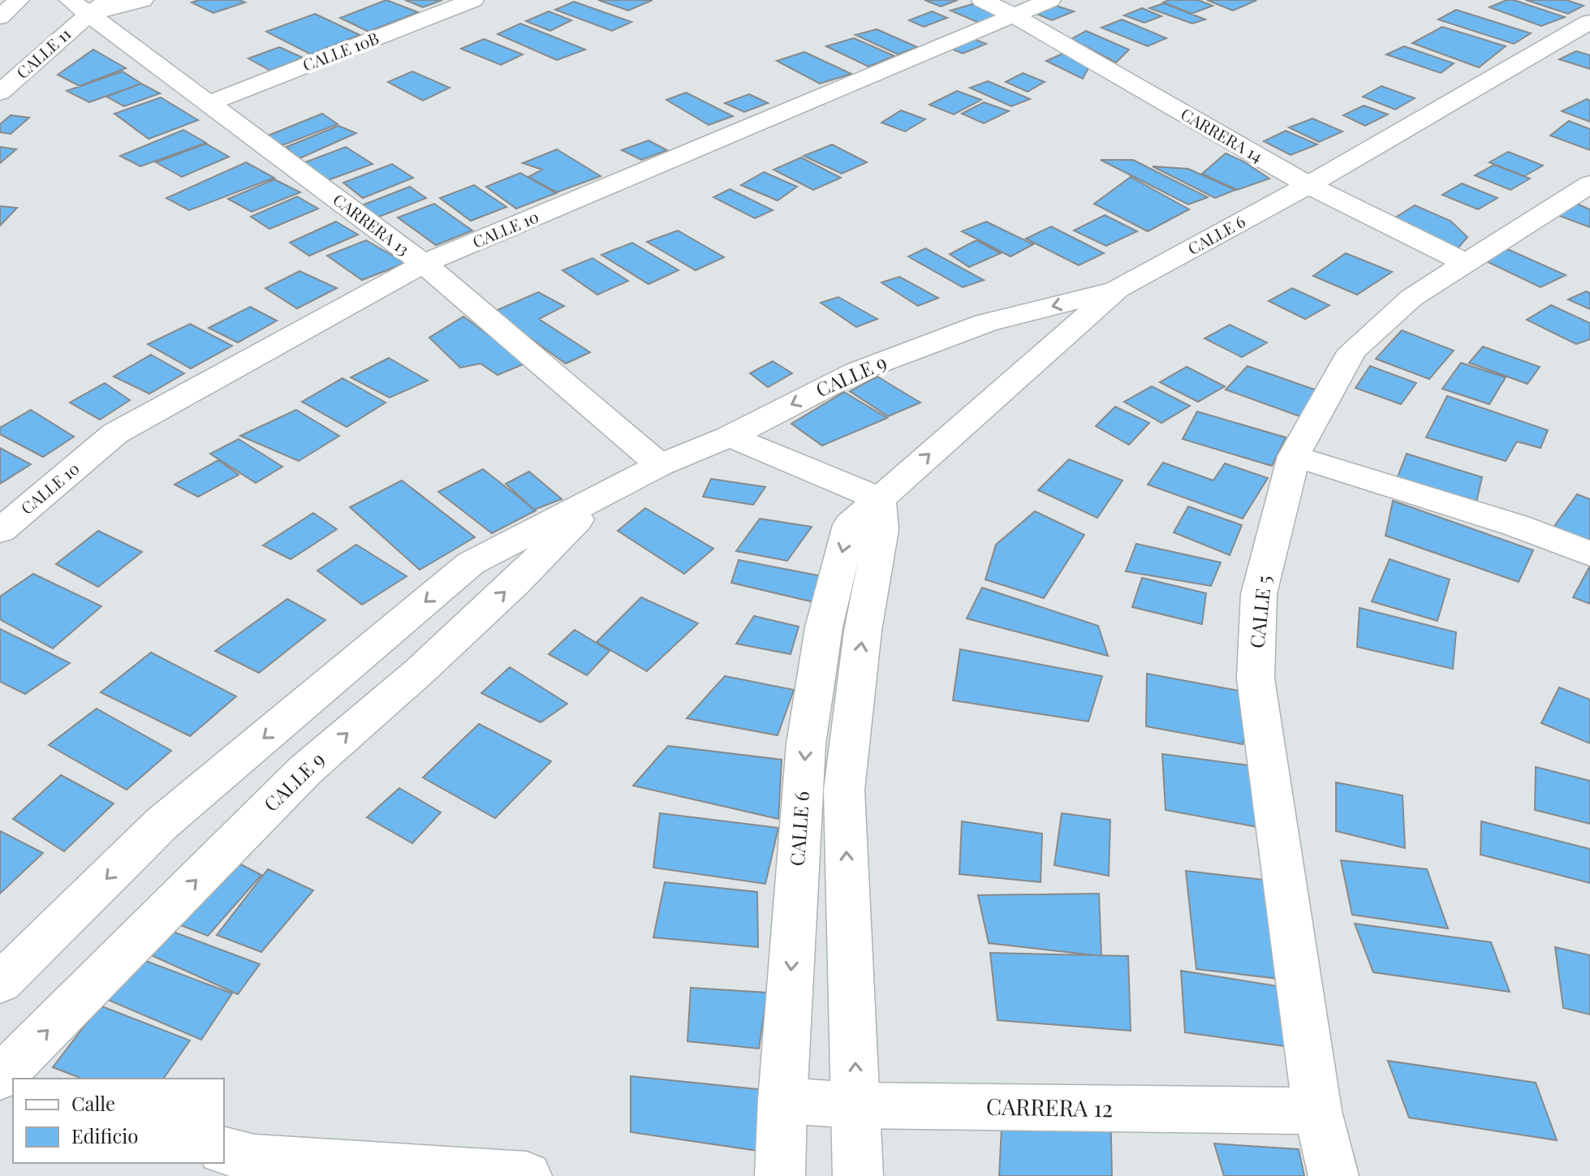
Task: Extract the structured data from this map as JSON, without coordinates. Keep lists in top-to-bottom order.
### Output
{
  "streets": {
    "street": [
      "CALLE 10B",
      "CALLE 11",
      "CARRERA 14",
      "CARRERA 13",
      "CALLE 10",
      "CALLE 6",
      "CALLE 9",
      "CALLE 5",
      "CARRERA 12"
    ]
  },
  "crossings": [
    ["CALLE 10B", "CARRERA 13"],
    ["CALLE 11", "CARRERA 13"],
    ["CARRERA 14", "CALLE 10"],
    ["CARRERA 14", "CALLE 6"],
    ["CARRERA 14", "CALLE 5"],
    ["CARRERA 13", "CALLE 10"],
    ["CARRERA 13", "CALLE 9"],
    ["CALLE 6", "CALLE 9"],
    ["CALLE 6", "CARRERA 12"],
    ["CALLE 5", "CARRERA 12"]
  ],
  "legend": ["Calle", "Edificio"]
}
